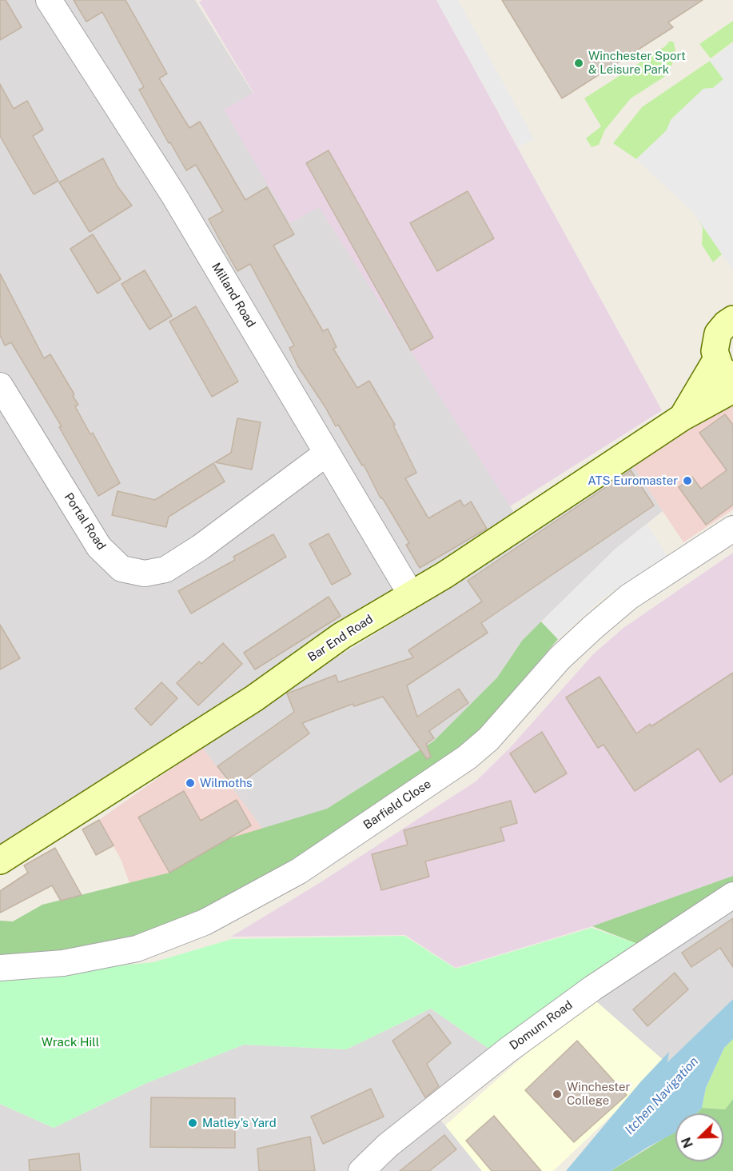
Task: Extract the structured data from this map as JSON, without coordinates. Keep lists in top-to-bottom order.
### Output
{
  "streets": {
    "main road": ["Bar End Road"],
    "street": [
      "Milland Road",
      "Portal Road",
      "Barfield Close",
      "Domum Road"
    ]
  },
  "crossings": [
    ["Milland Road", "Portal Road"],
    ["Milland Road", "Bar End Road"]
  ],
  "water": ["Itchen Navigation"],
  "parks": ["Wrack Hill"],
  "places": [
    "Winchester Sport & Leisure Park",
    "ATS Euromaster",
    "Wilmoths",
    "Winchester College",
    "Matley's Yard"
  ],
  "north": "bottom left"
}
